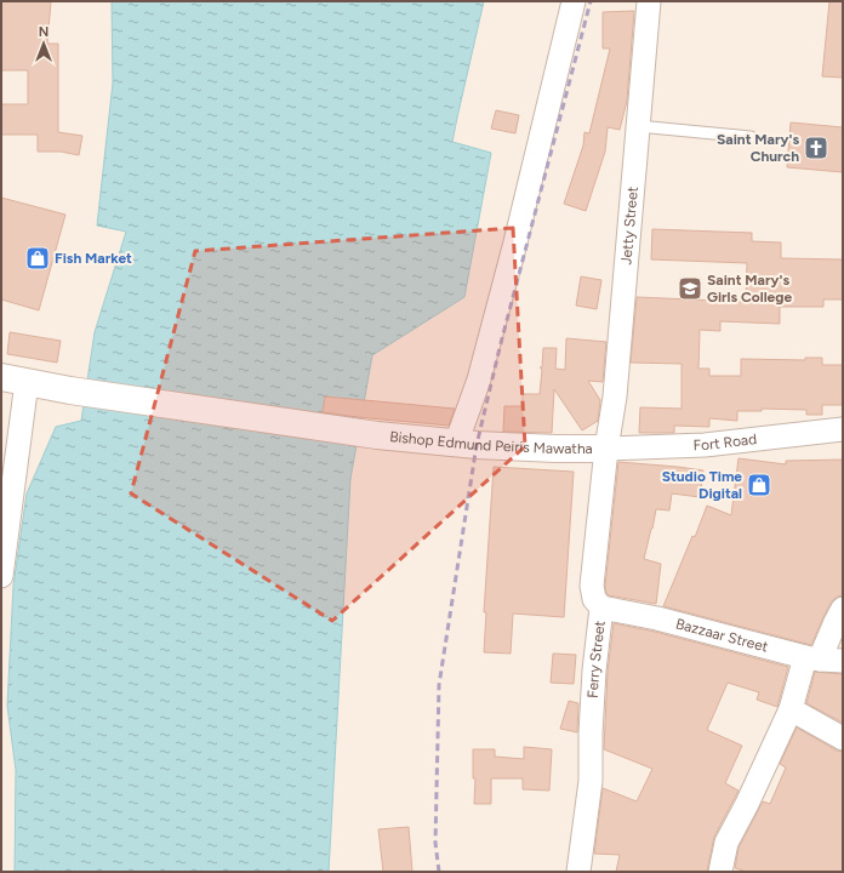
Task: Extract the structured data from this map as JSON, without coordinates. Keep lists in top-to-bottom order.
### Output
{
  "streets": {
    "street": [
      "Jetty Street",
      "Bishop Edmund Peiris Mawatha",
      "Fort Road",
      "Bazzaar Street",
      "Ferry Street"
    ]
  },
  "crossings": [
    ["Jetty Street", "Bishop Edmund Peiris Mawatha"],
    ["Jetty Street", "Fort Road"],
    ["Jetty Street", "Ferry Street"],
    ["Bishop Edmund Peiris Mawatha", "Fort Road"],
    ["Bishop Edmund Peiris Mawatha", "Ferry Street"],
    ["Fort Road", "Ferry Street"],
    ["Bazzaar Street", "Ferry Street"]
  ],
  "places": {
    "church": ["Saint Mary's Church"],
    "shop": ["Fish Market", "Studio Time Digital"],
    "school or university": ["Saint Mary's Girls College"]
  },
  "north": "top"
}
